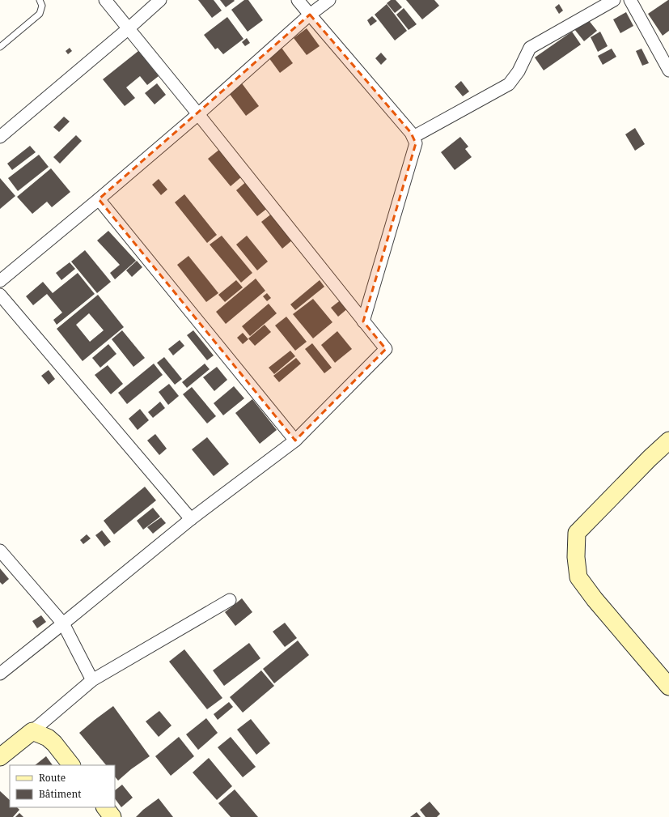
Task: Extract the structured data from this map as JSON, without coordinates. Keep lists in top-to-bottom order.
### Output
{
  "legend": ["Route", "Bâtiment"]
}
